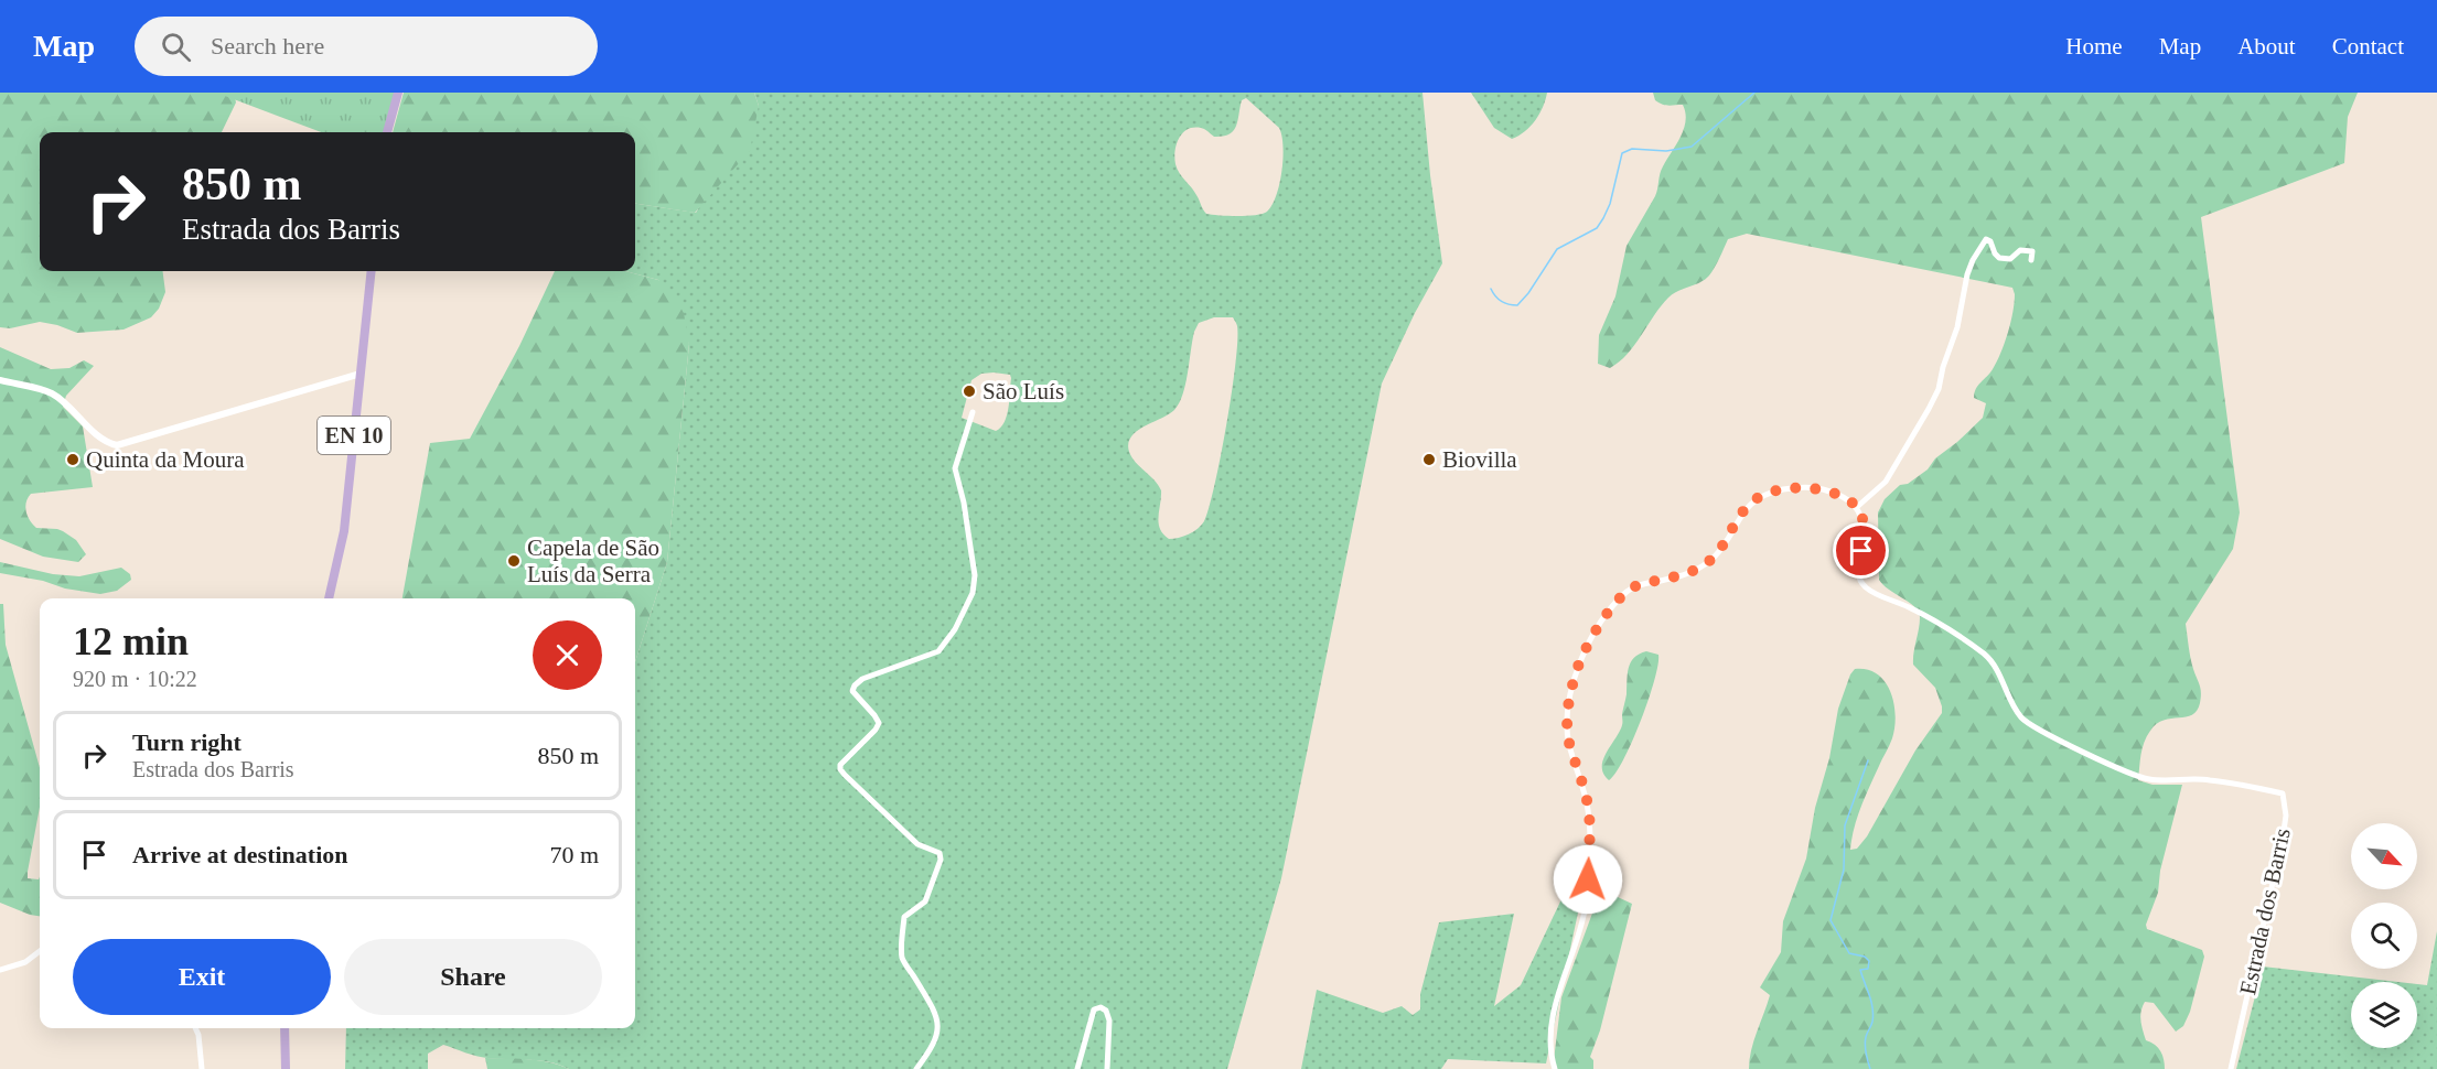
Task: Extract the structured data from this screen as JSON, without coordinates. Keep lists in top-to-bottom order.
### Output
{
  "streets": {
    "main road": ["EN 10"],
    "street": ["Estrada dos Barris"]
  },
  "places": [
    "São Luís",
    "Quinta da Moura",
    "Biovilla",
    "Capela de São Luís da Serra"
  ],
  "north": "bottom right",
  "page": {
    "header": "Map",
    "search": "Search here",
    "nav": [
      "Home",
      "Map",
      "About",
      "Contact"
    ],
    "turn": ["850 m", "Estrada dos Barris"],
    "heading": ["12 min", "920 m · 10:22"],
    "list": [
      {
        "name": "Turn right",
        "note": "Estrada dos Barris",
        "value": "850 m"
      },
      {
        "name": "Arrive at destination",
        "value": "70 m"
      }
    ],
    "buttons": ["Exit", "Share"]
  }
}
